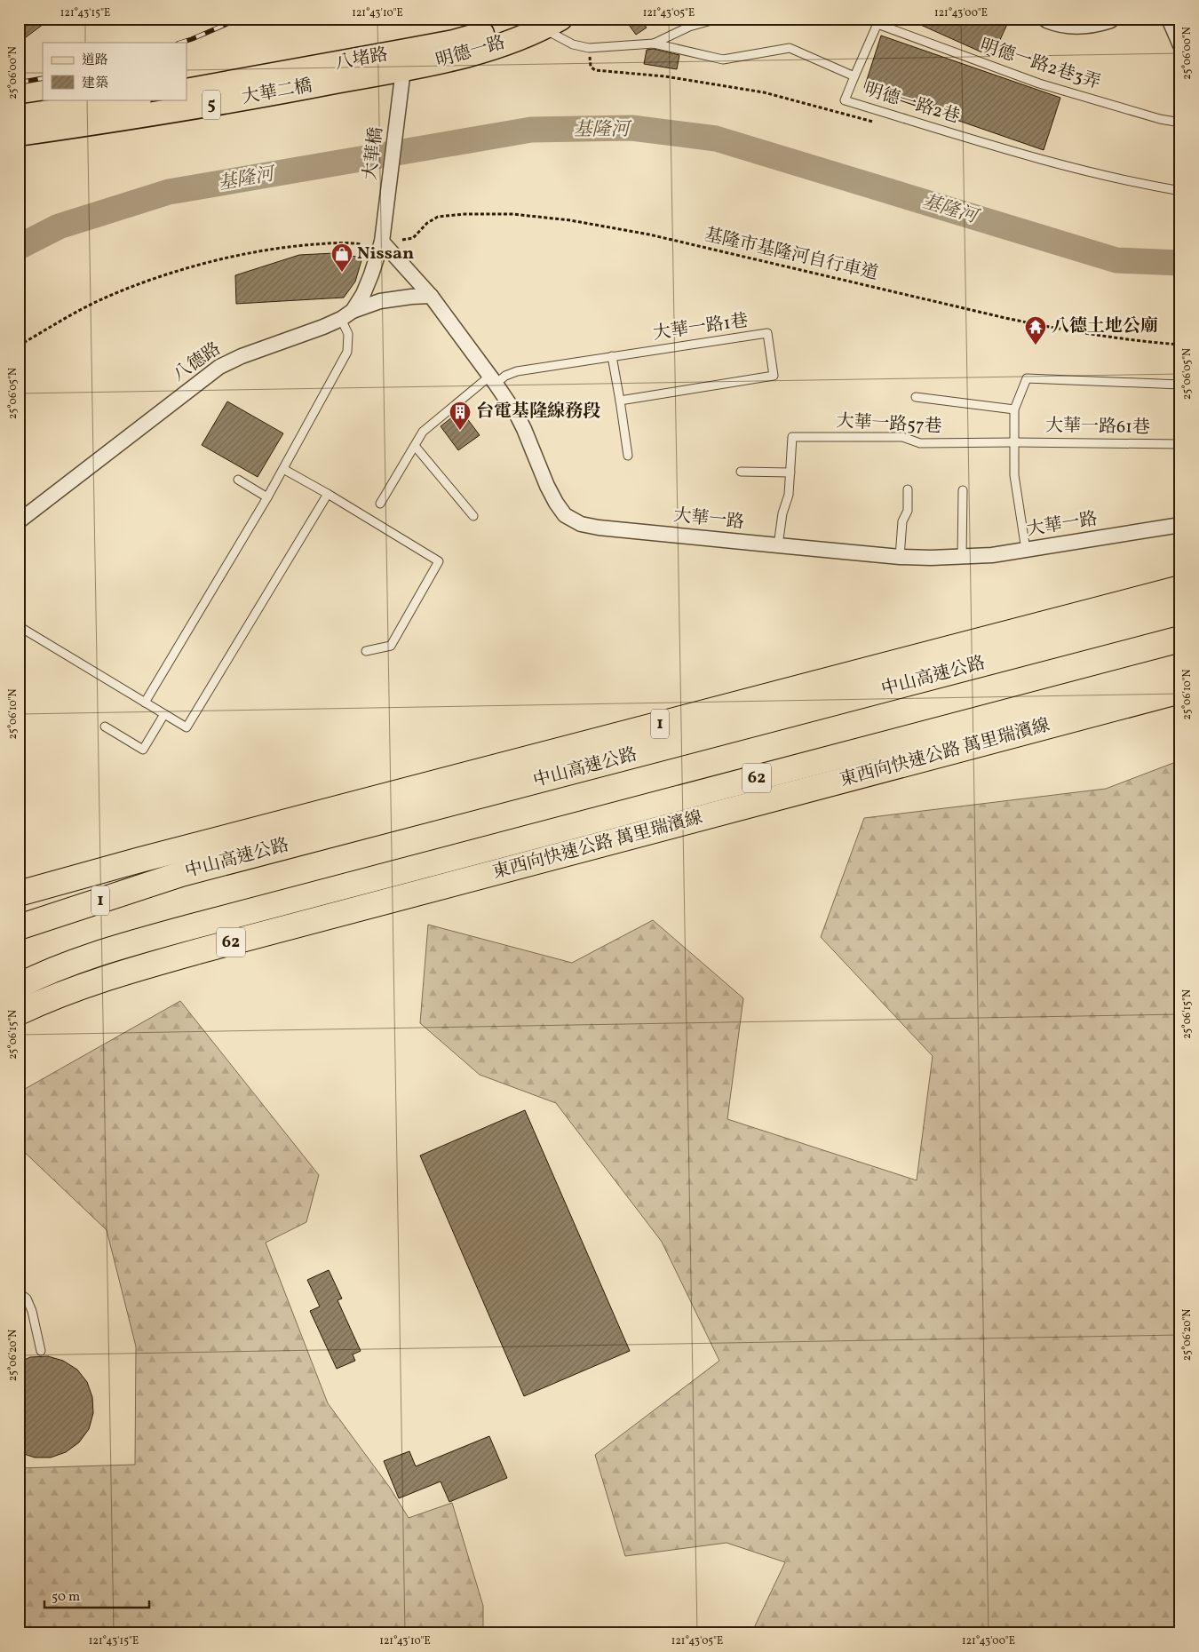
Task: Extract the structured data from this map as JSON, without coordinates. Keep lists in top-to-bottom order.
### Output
{
  "streets": {
    "highway": [
      "中山高速公路",
      "1",
      "東西向快速公路 萬里瑞濱線",
      "62"
    ],
    "main road": [
      "明德一路",
      "八堵路",
      "大華二橋",
      "5"
    ],
    "street": ["大華橋", "八德路", "大華一路"],
    "lane": [
      "明德一路2巷3弄",
      "明德一路2巷",
      "大華一路1巷",
      "大華一路57巷",
      "大華一路61巷"
    ],
    "path": ["基隆市基隆河自行車道"]
  },
  "crossings": [
    ["明德一路", "八堵路"],
    ["明德一路", "大華二橋"],
    ["明德一路", "明德一路2巷"],
    ["明德一路", "大華橋"],
    ["八堵路", "大華二橋"],
    ["八堵路", "大華橋"],
    ["大華二橋", "大華橋"],
    ["大華橋", "大華一路"],
    ["大華一路1巷", "大華一路"],
    ["八德路", "大華一路"],
    ["大華一路57巷", "大華一路61巷"],
    ["大華一路57巷", "大華一路"]
  ],
  "water": ["基隆河"],
  "places": {
    "shop": ["Nissan"],
    "temple": ["八德土地公廟"],
    "building": ["台電基隆線務段"]
  },
  "legend": ["道路", "建築"],
  "scale_bar": "50 m",
  "coordinates": [
    "121°43'15\"E",
    "121°43'10\"E",
    "121°43'05\"E",
    "121°43'00\"E",
    "25°06'00\"N",
    "25°06'05\"N",
    "25°06'10\"N",
    "25°06'15\"N",
    "25°06'20\"N"
  ]
}
